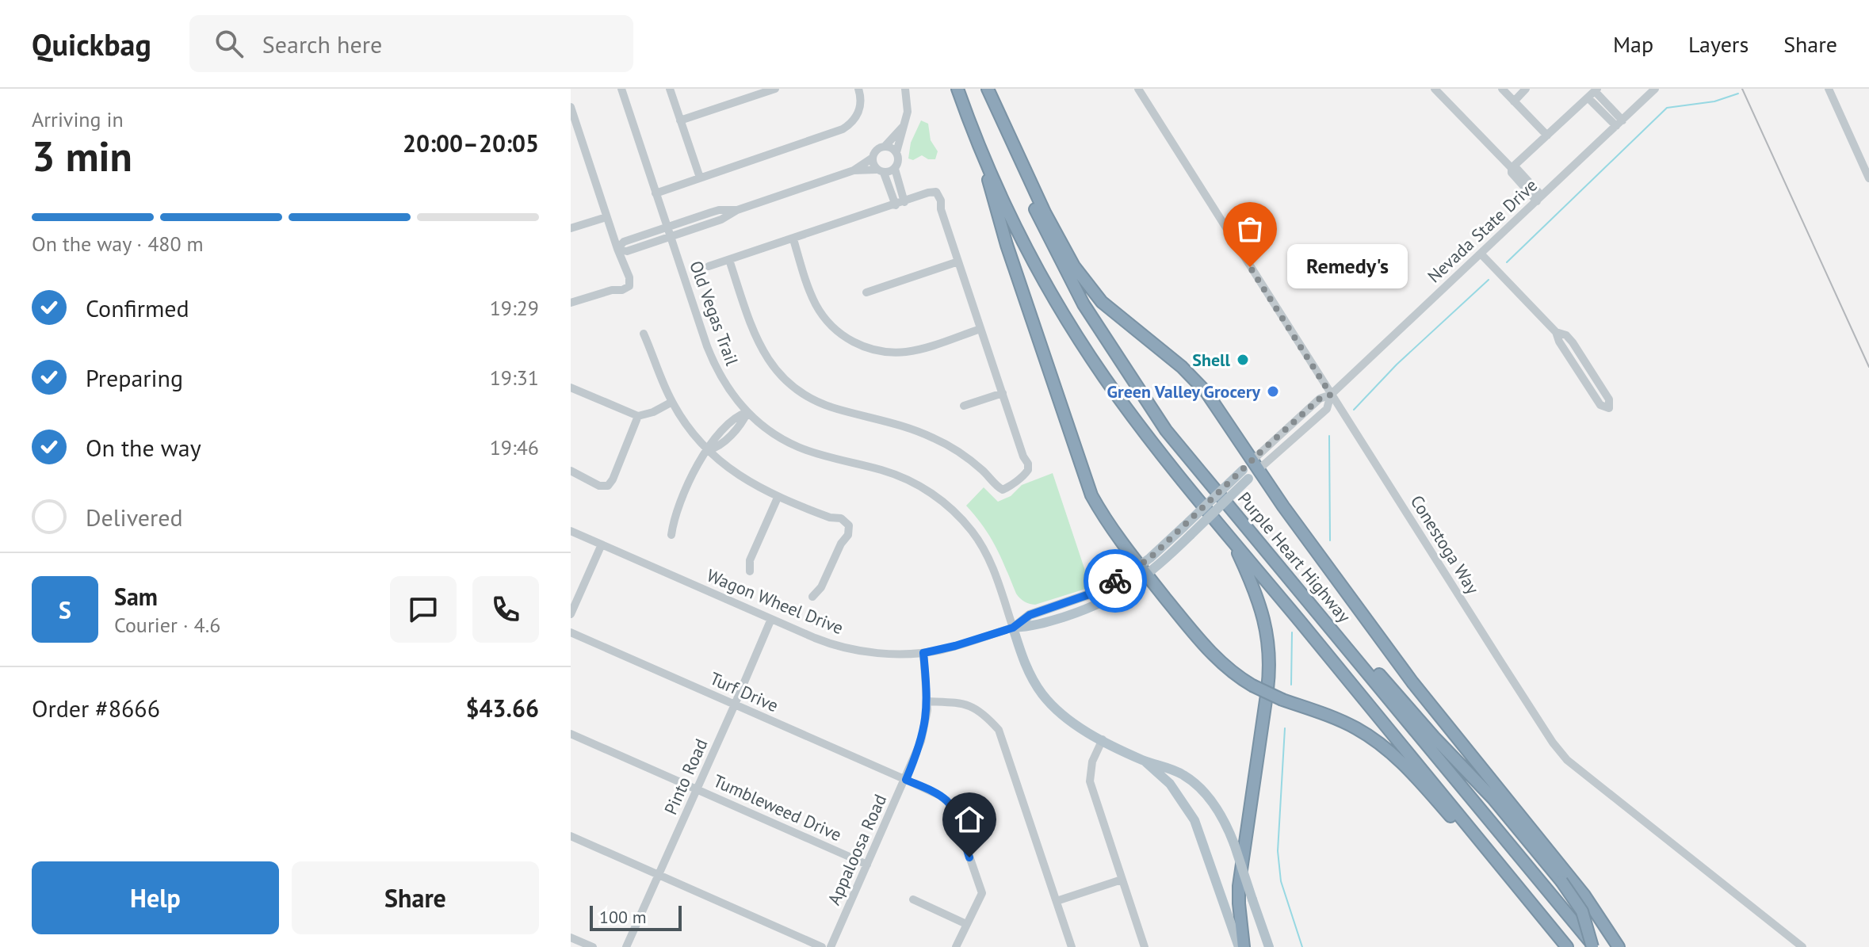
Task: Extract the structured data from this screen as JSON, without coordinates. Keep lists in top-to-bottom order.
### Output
{
  "streets": {
    "highway": ["Purple Heart Highway"],
    "main road": ["Wagon Wheel Drive"],
    "street": [
      "Nevada State Drive",
      "Old Vegas Trail",
      "Conestoga Way",
      "Turf Drive",
      "Pinto Road",
      "Tumbleweed Drive",
      "Appaloosa Road"
    ]
  },
  "crossings": [
    ["Nevada State Drive", "Conestoga Way"],
    ["Nevada State Drive", "Wagon Wheel Drive"],
    ["Old Vegas Trail", "Wagon Wheel Drive"],
    ["Wagon Wheel Drive", "Pinto Road"],
    ["Wagon Wheel Drive", "Appaloosa Road"],
    ["Turf Drive", "Pinto Road"],
    ["Turf Drive", "Appaloosa Road"],
    ["Pinto Road", "Tumbleweed Drive"],
    ["Tumbleweed Drive", "Appaloosa Road"]
  ],
  "places": ["Remedy's", "Shell", "Green Valley Grocery"],
  "scale_bar": "100 m",
  "page": {
    "header": "Quickbag",
    "search": "Search here",
    "nav": ["Map", "Layers", "Share"],
    "heading": ["3 min", "Arriving in", "20:00–20:05"],
    "panel": [
      "Sam",
      "Courier · 4.6",
      "Order #8666",
      "$43.66"
    ],
    "bar": "On the way · 480 m",
    "bubble": "Remedy's",
    "list": [
      ["Confirmed", "19:29"],
      ["Preparing", "19:31"],
      ["On the way", "19:46"],
      "Delivered"
    ],
    "round": "S",
    "buttons": ["Help", "Share"],
    "scale": "100 m"
  }
}
